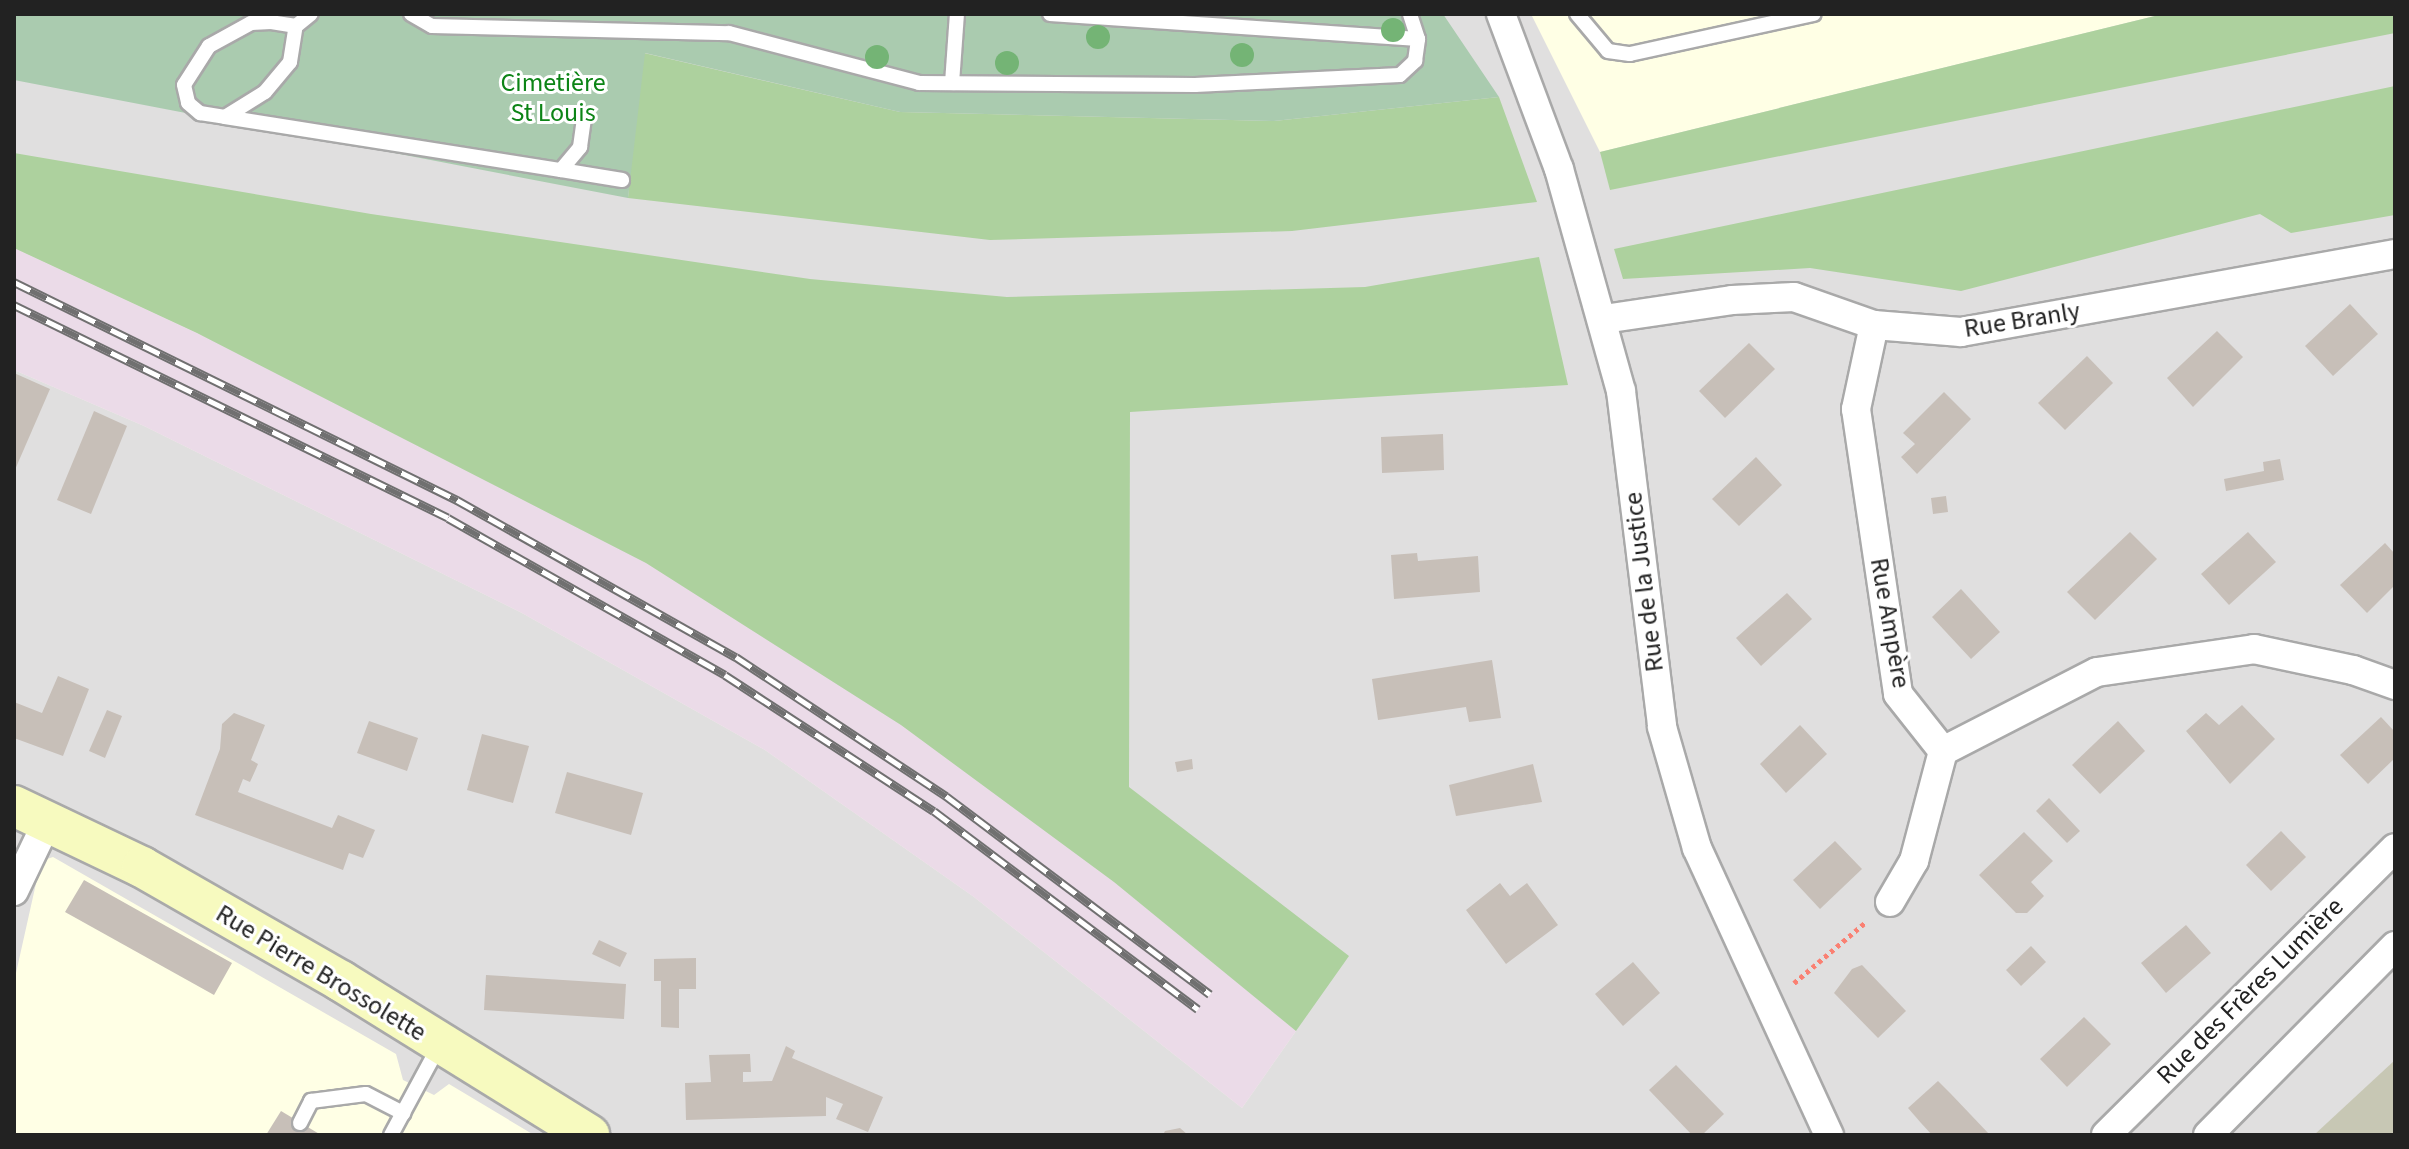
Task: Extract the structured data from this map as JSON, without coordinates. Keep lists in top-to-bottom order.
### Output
{
  "streets": {
    "main road": ["Rue Pierre Brossolette"],
    "street": [
      "Rue Branly",
      "Rue de la Justice",
      "Rue Ampère",
      "Rue des Frères Lumière"
    ]
  },
  "crossings": [
    ["Rue Branly", "Rue de la Justice"],
    ["Rue Branly", "Rue Ampère"]
  ],
  "parks": ["Cimetière St Louis"]
}
